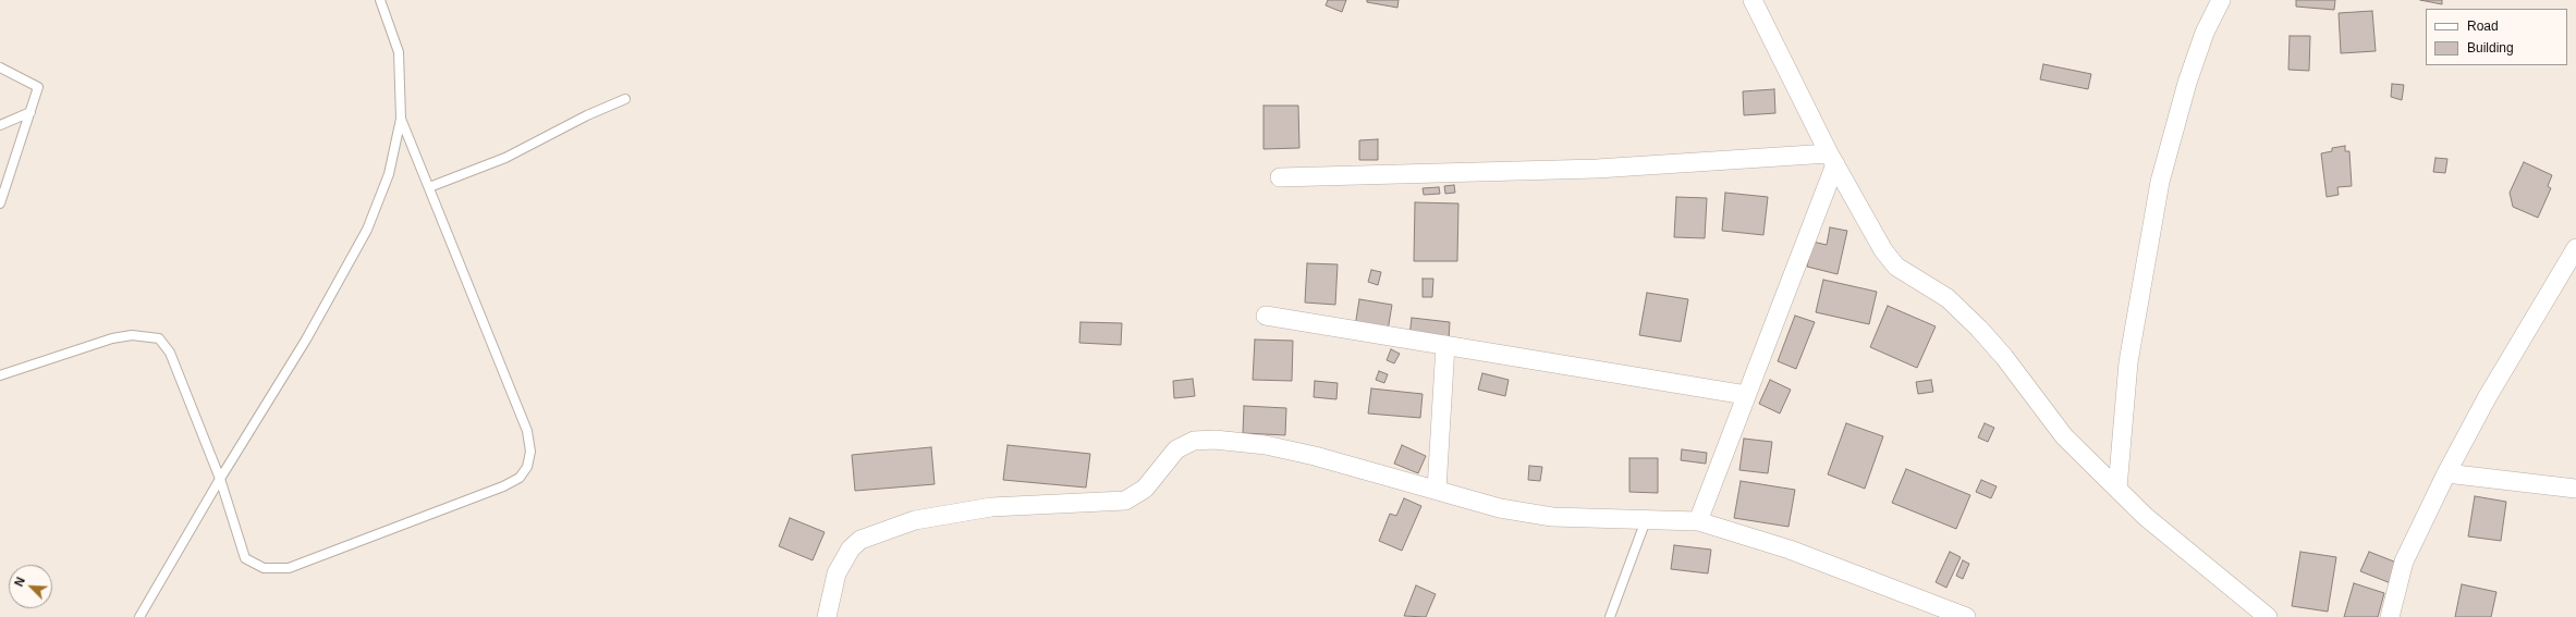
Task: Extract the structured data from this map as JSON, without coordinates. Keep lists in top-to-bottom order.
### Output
{
  "legend": ["Road", "Building"],
  "north": "top left"
}
